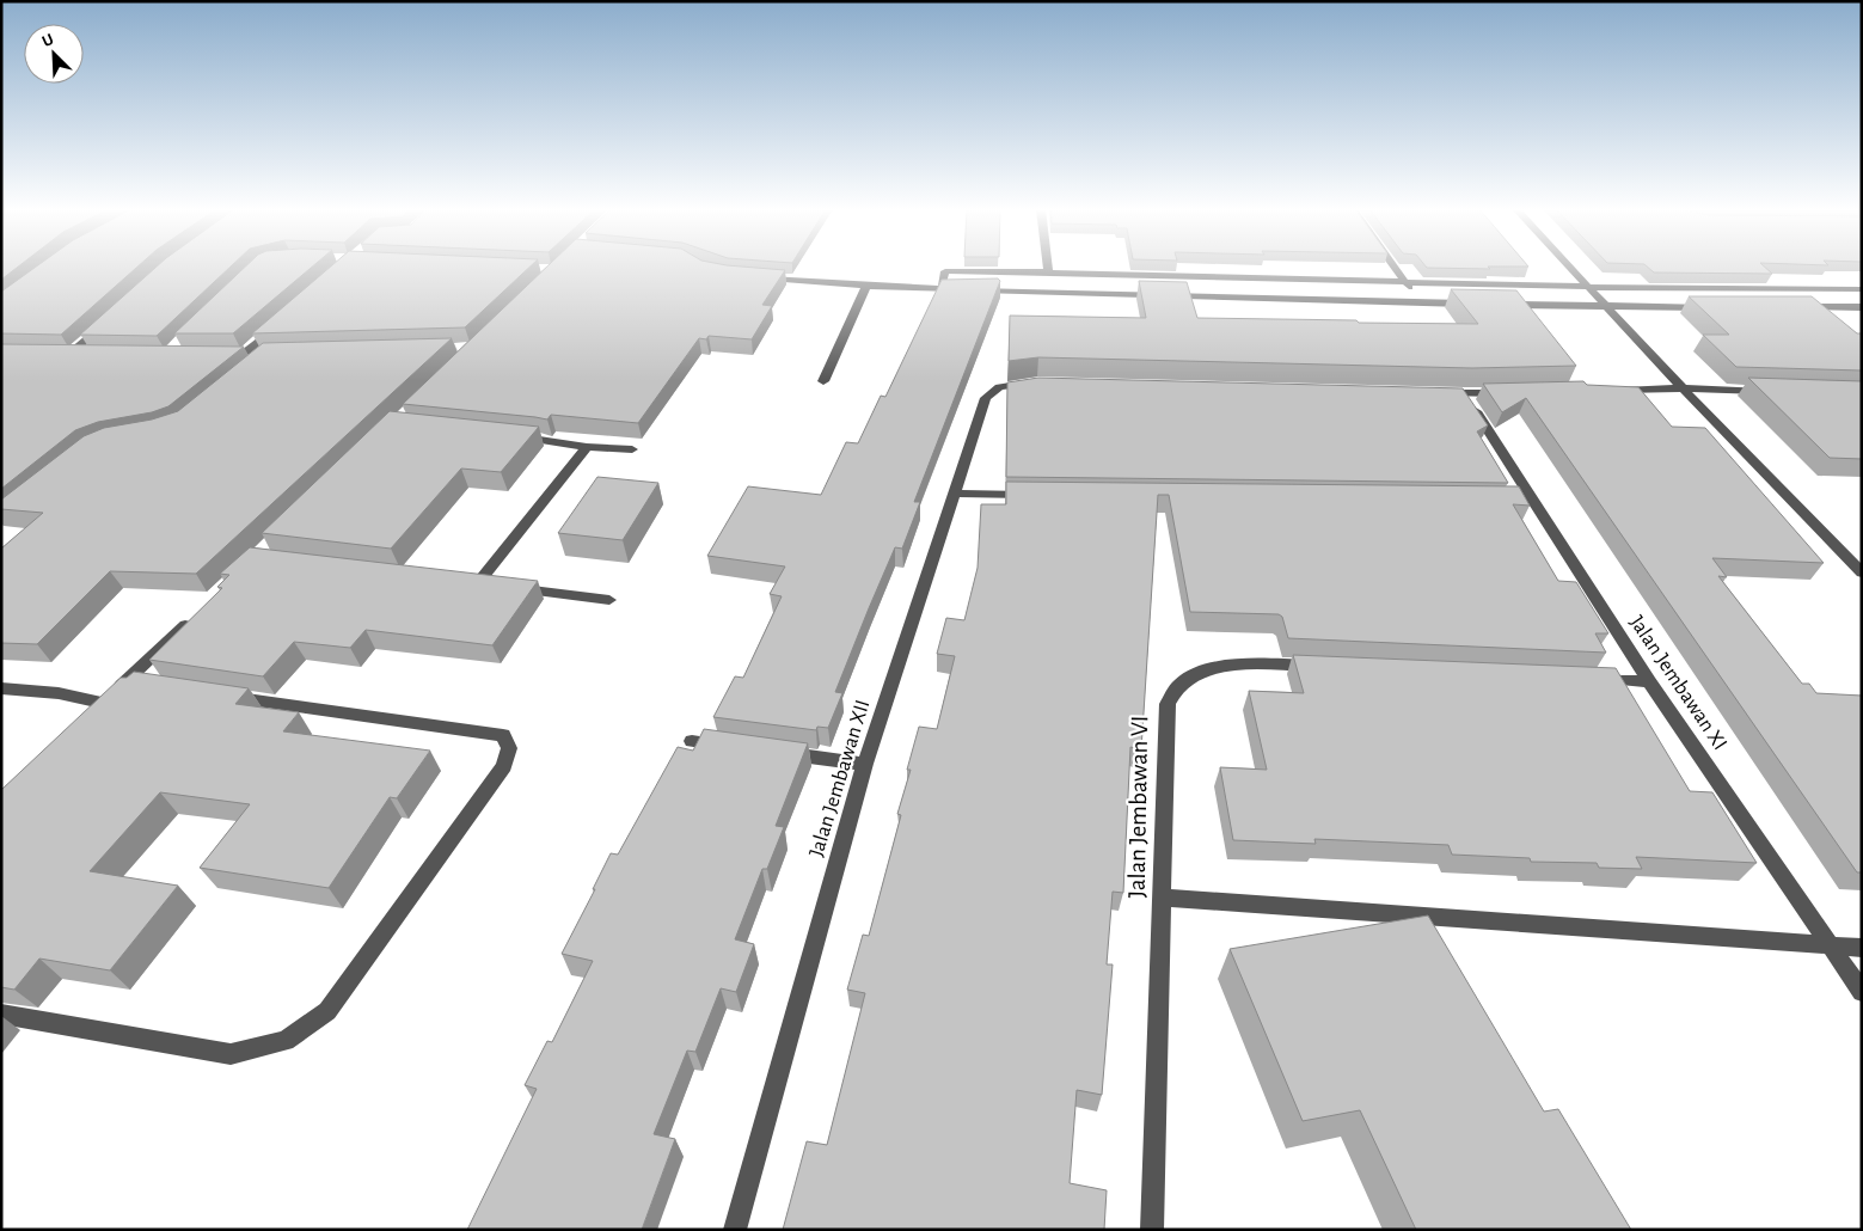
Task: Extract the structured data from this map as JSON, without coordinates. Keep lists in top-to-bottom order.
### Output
{
  "streets": {
    "street": ["Jalan Jembawan XI", "Jalan Jembawan XII", "Jalan Jembawan VI"]
  },
  "north": "top left"
}
